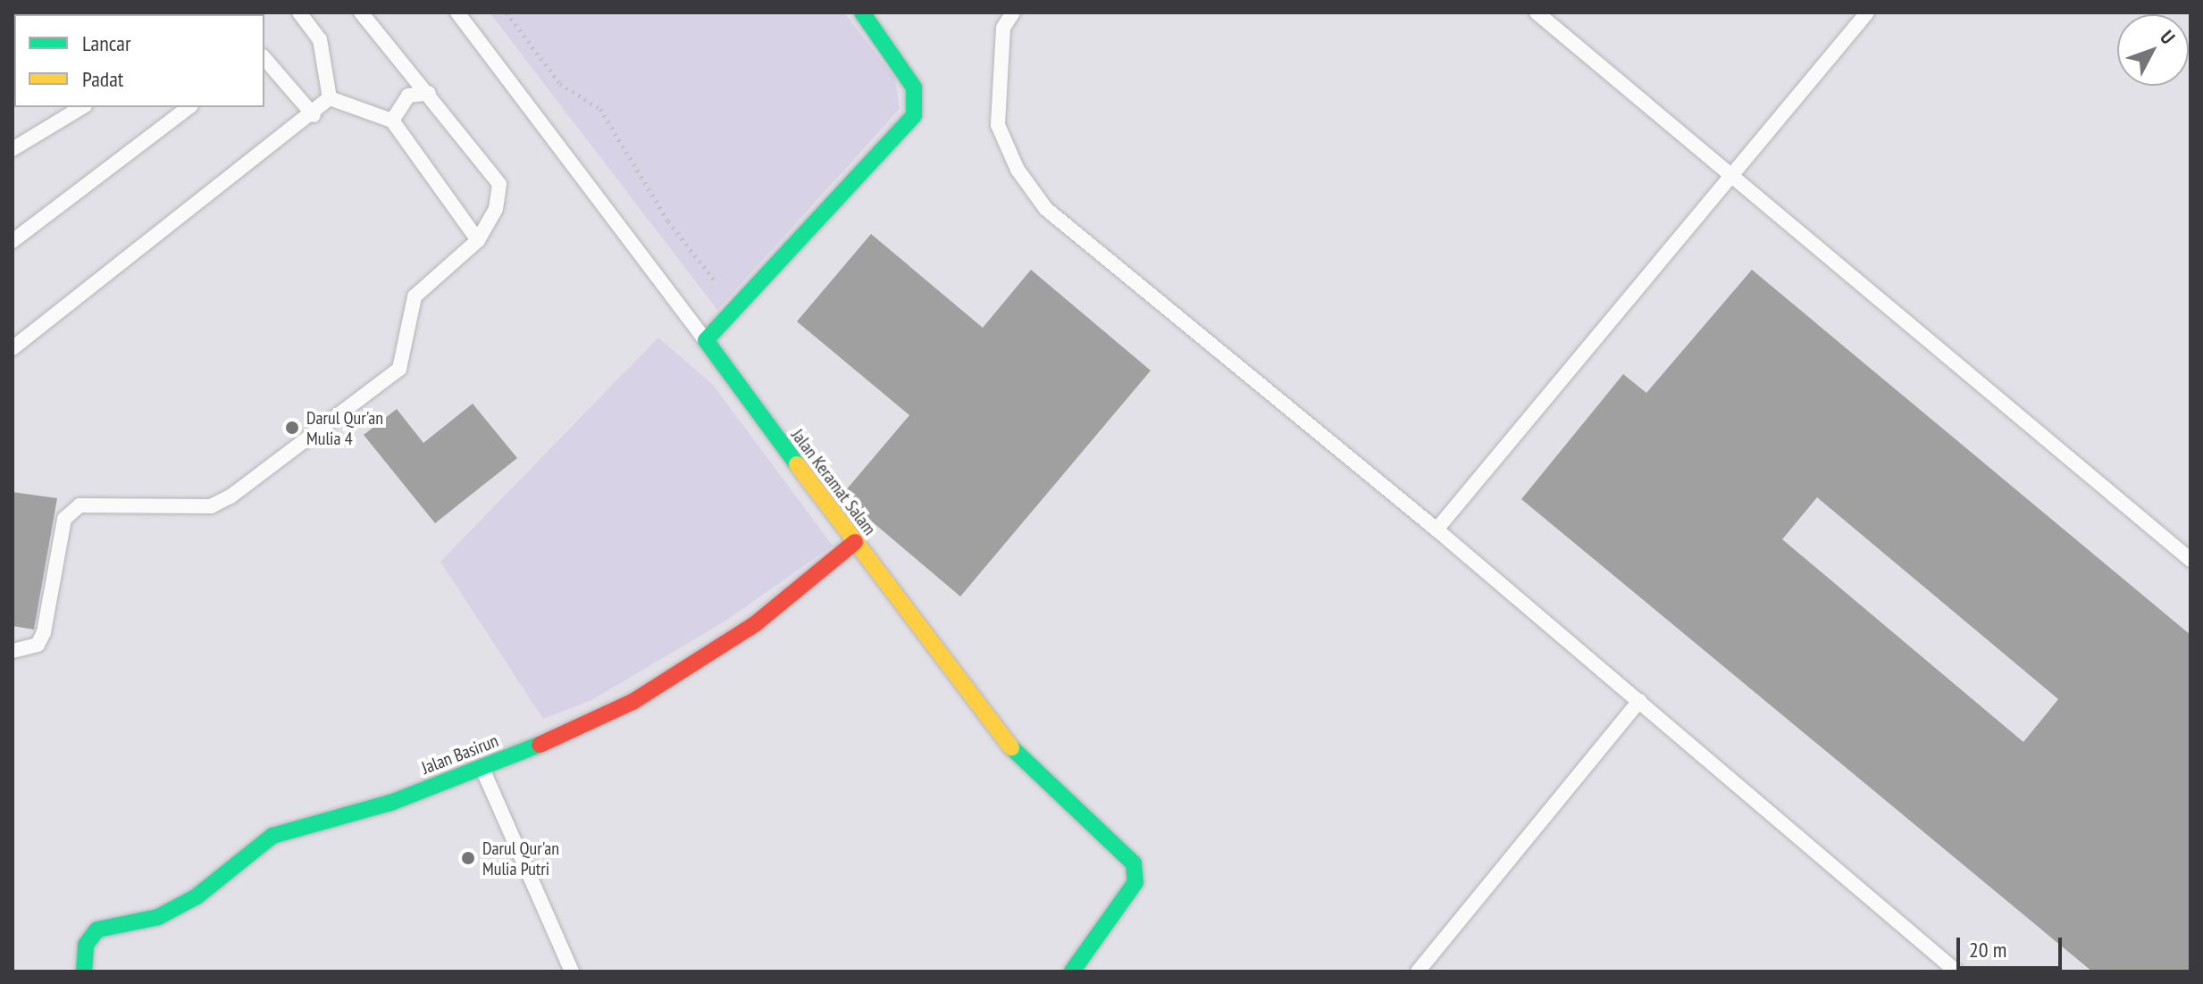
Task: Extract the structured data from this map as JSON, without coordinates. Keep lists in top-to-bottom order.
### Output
{
  "streets": {
    "street": ["Jalan Keramat Salam", "Jalan Basirun"]
  },
  "crossings": [
    ["Jalan Keramat Salam", "Jalan Basirun"]
  ],
  "places": ["Darul Qur'an Mulia 4", "Darul Qur'an Mulia Putri"],
  "legend": ["Lancar", "Padat"],
  "scale_bar": "20 m",
  "north": "top right"
}
